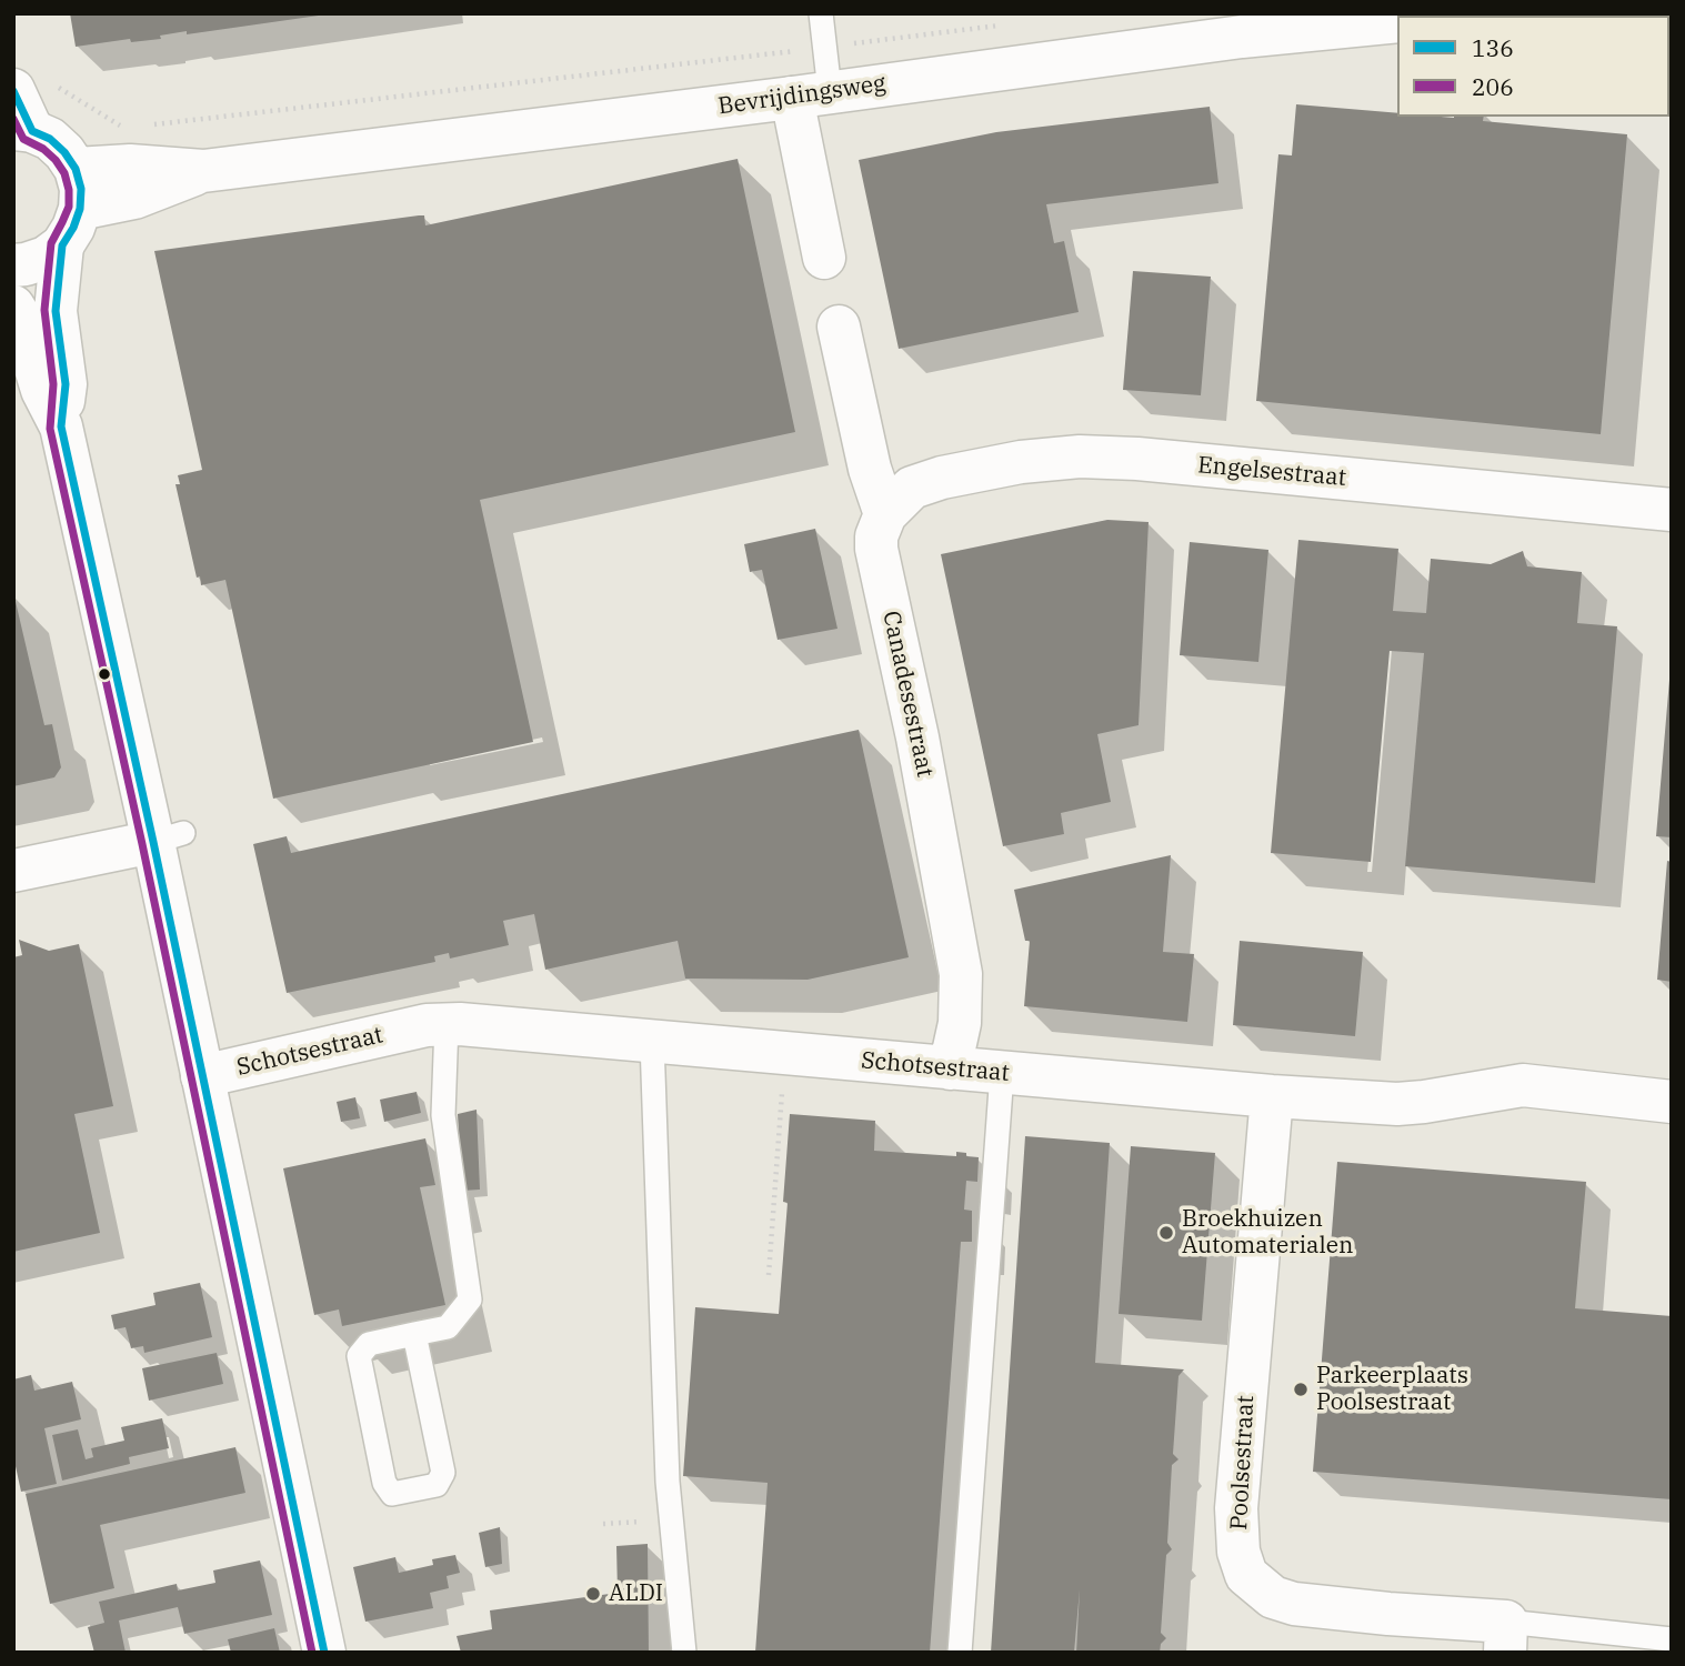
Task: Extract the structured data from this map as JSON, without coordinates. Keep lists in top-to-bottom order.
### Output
{
  "streets": {
    "street": [
      "Bevrijdingsweg",
      "Engelsestraat",
      "Canadesestraat",
      "Schotsestraat",
      "Poolsestraat"
    ]
  },
  "crossings": [
    ["Engelsestraat", "Canadesestraat"],
    ["Canadesestraat", "Schotsestraat"],
    ["Schotsestraat", "Poolsestraat"]
  ],
  "places": ["Broekhuizen Automaterialen", "Parkeerplaats Poolsestraat", "ALDI"],
  "lines": ["transit line 136", "transit line 206"],
  "legend": ["136", "206"]
}
